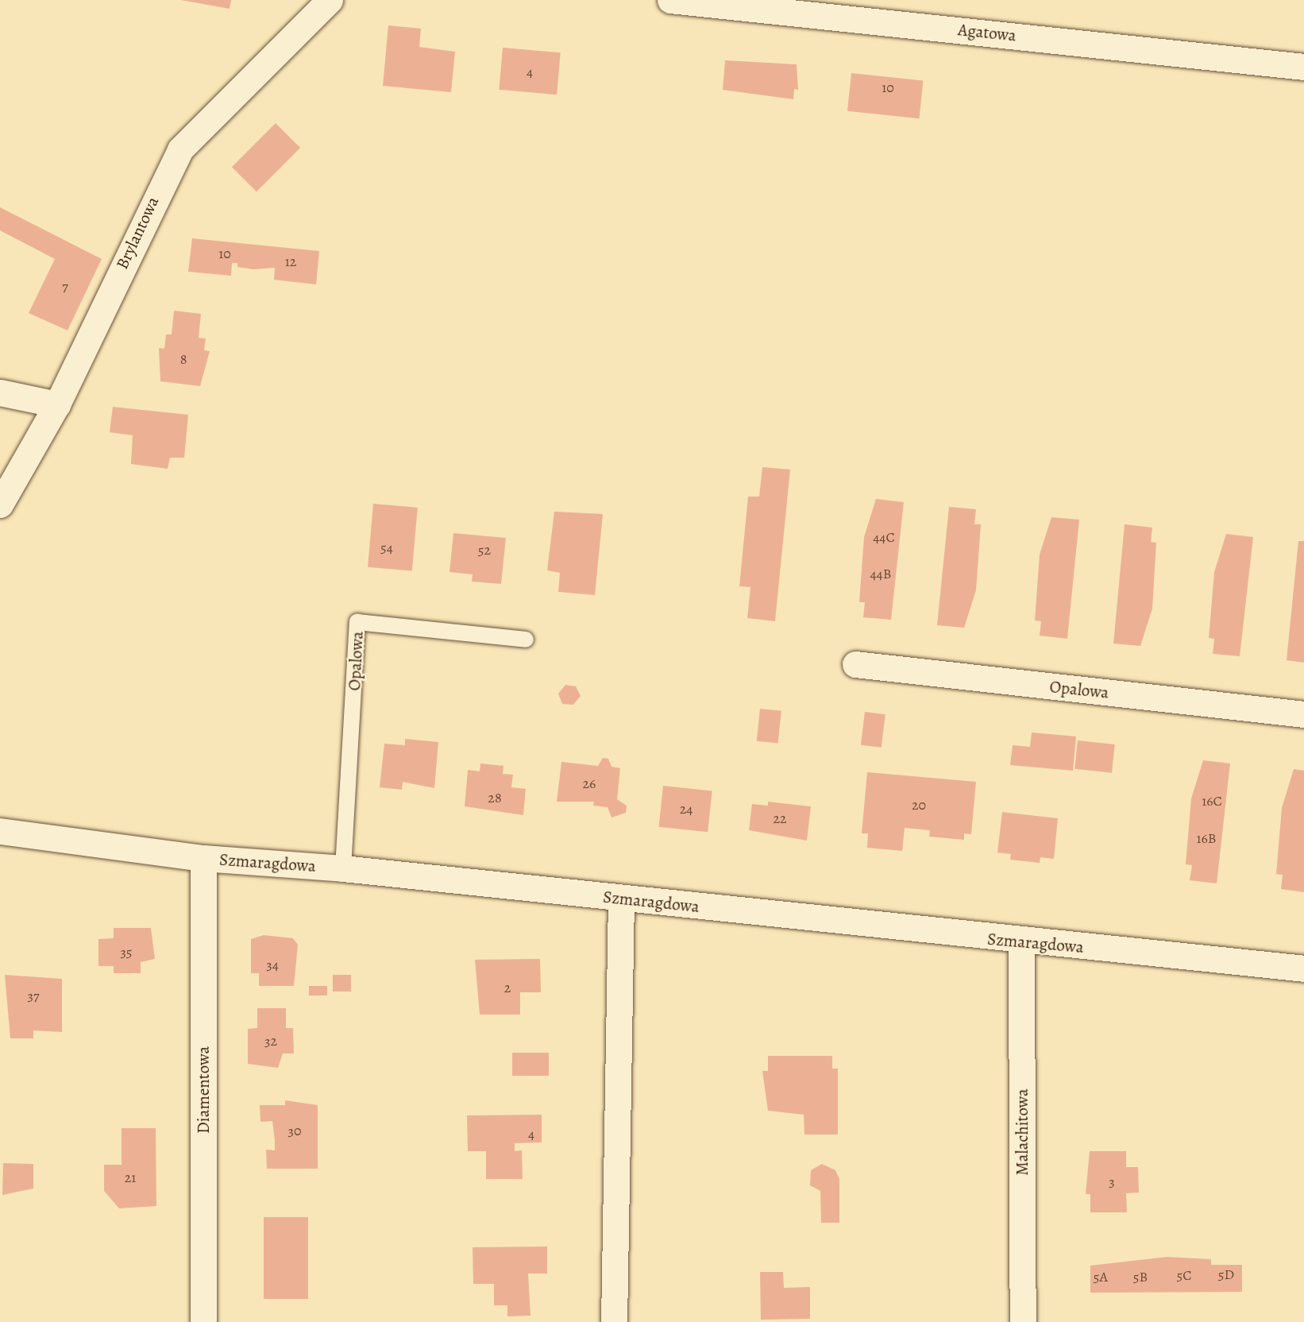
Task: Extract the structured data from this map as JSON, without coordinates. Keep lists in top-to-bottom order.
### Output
{
  "streets": {
    "street": [
      "Agatowa",
      "Brylantowa",
      "Opalowa",
      "Szmaragdowa",
      "Diamentowa",
      "Malachitowa"
    ]
  },
  "crossings": [
    ["Opalowa", "Szmaragdowa"],
    ["Szmaragdowa", "Diamentowa"],
    ["Szmaragdowa", "Malachitowa"]
  ],
  "house_numbers": [
    "4",
    "10",
    "10",
    "12",
    "7",
    "8",
    "44C",
    "54",
    "52",
    "44B",
    "26",
    "28",
    "16C",
    "20",
    "24",
    "22",
    "16B",
    "35",
    "34",
    "2",
    "37",
    "32",
    "30",
    "4",
    "21",
    "3",
    "5D",
    "5C",
    "5A",
    "5B"
  ]
}
